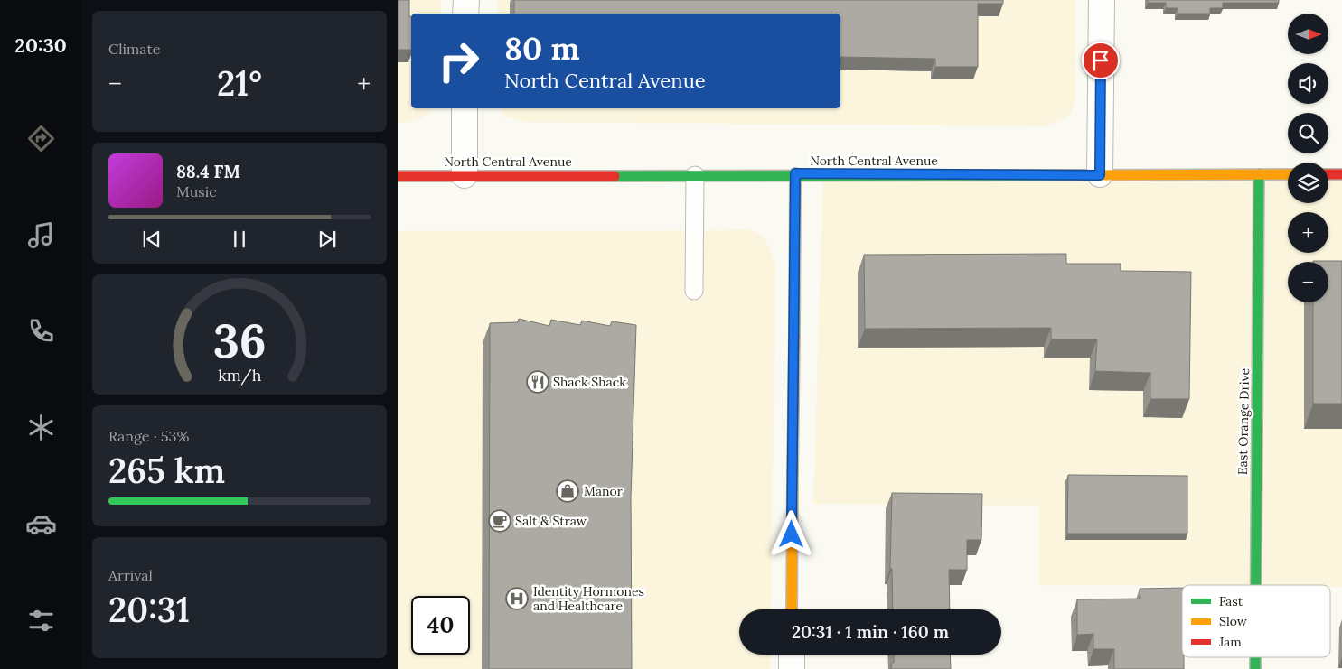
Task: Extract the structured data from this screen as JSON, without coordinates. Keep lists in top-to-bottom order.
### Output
{
  "streets": {
    "main road": ["North Central Avenue", "East Orange Drive"]
  },
  "crossings": [
    ["North Central Avenue", "East Orange Drive"]
  ],
  "places": {
    "restaurant": ["Shack Shack"],
    "shop": ["Manor"],
    "cafe": ["Salt & Straw"],
    "hospital": ["Identity Hormones and Healthcare"]
  },
  "legend": ["Fast", "Slow", "Jam"],
  "north": "right",
  "page": {
    "tabs": "20:30",
    "tile": [
      "Climate",
      ["Range · 53%", "265 km"],
      ["Arrival", "20:31"]
    ],
    "map_buttons": ["+", "−"],
    "turn": ["80 m", "North Central Avenue"],
    "heat": ["−", "21°", "+"],
    "song": ["88.4 FM", "Music"],
    "limit": "40",
    "trip": "20:31 · 1 min · 160 m",
    "gauge": ["36", "km/h"]
  }
}
